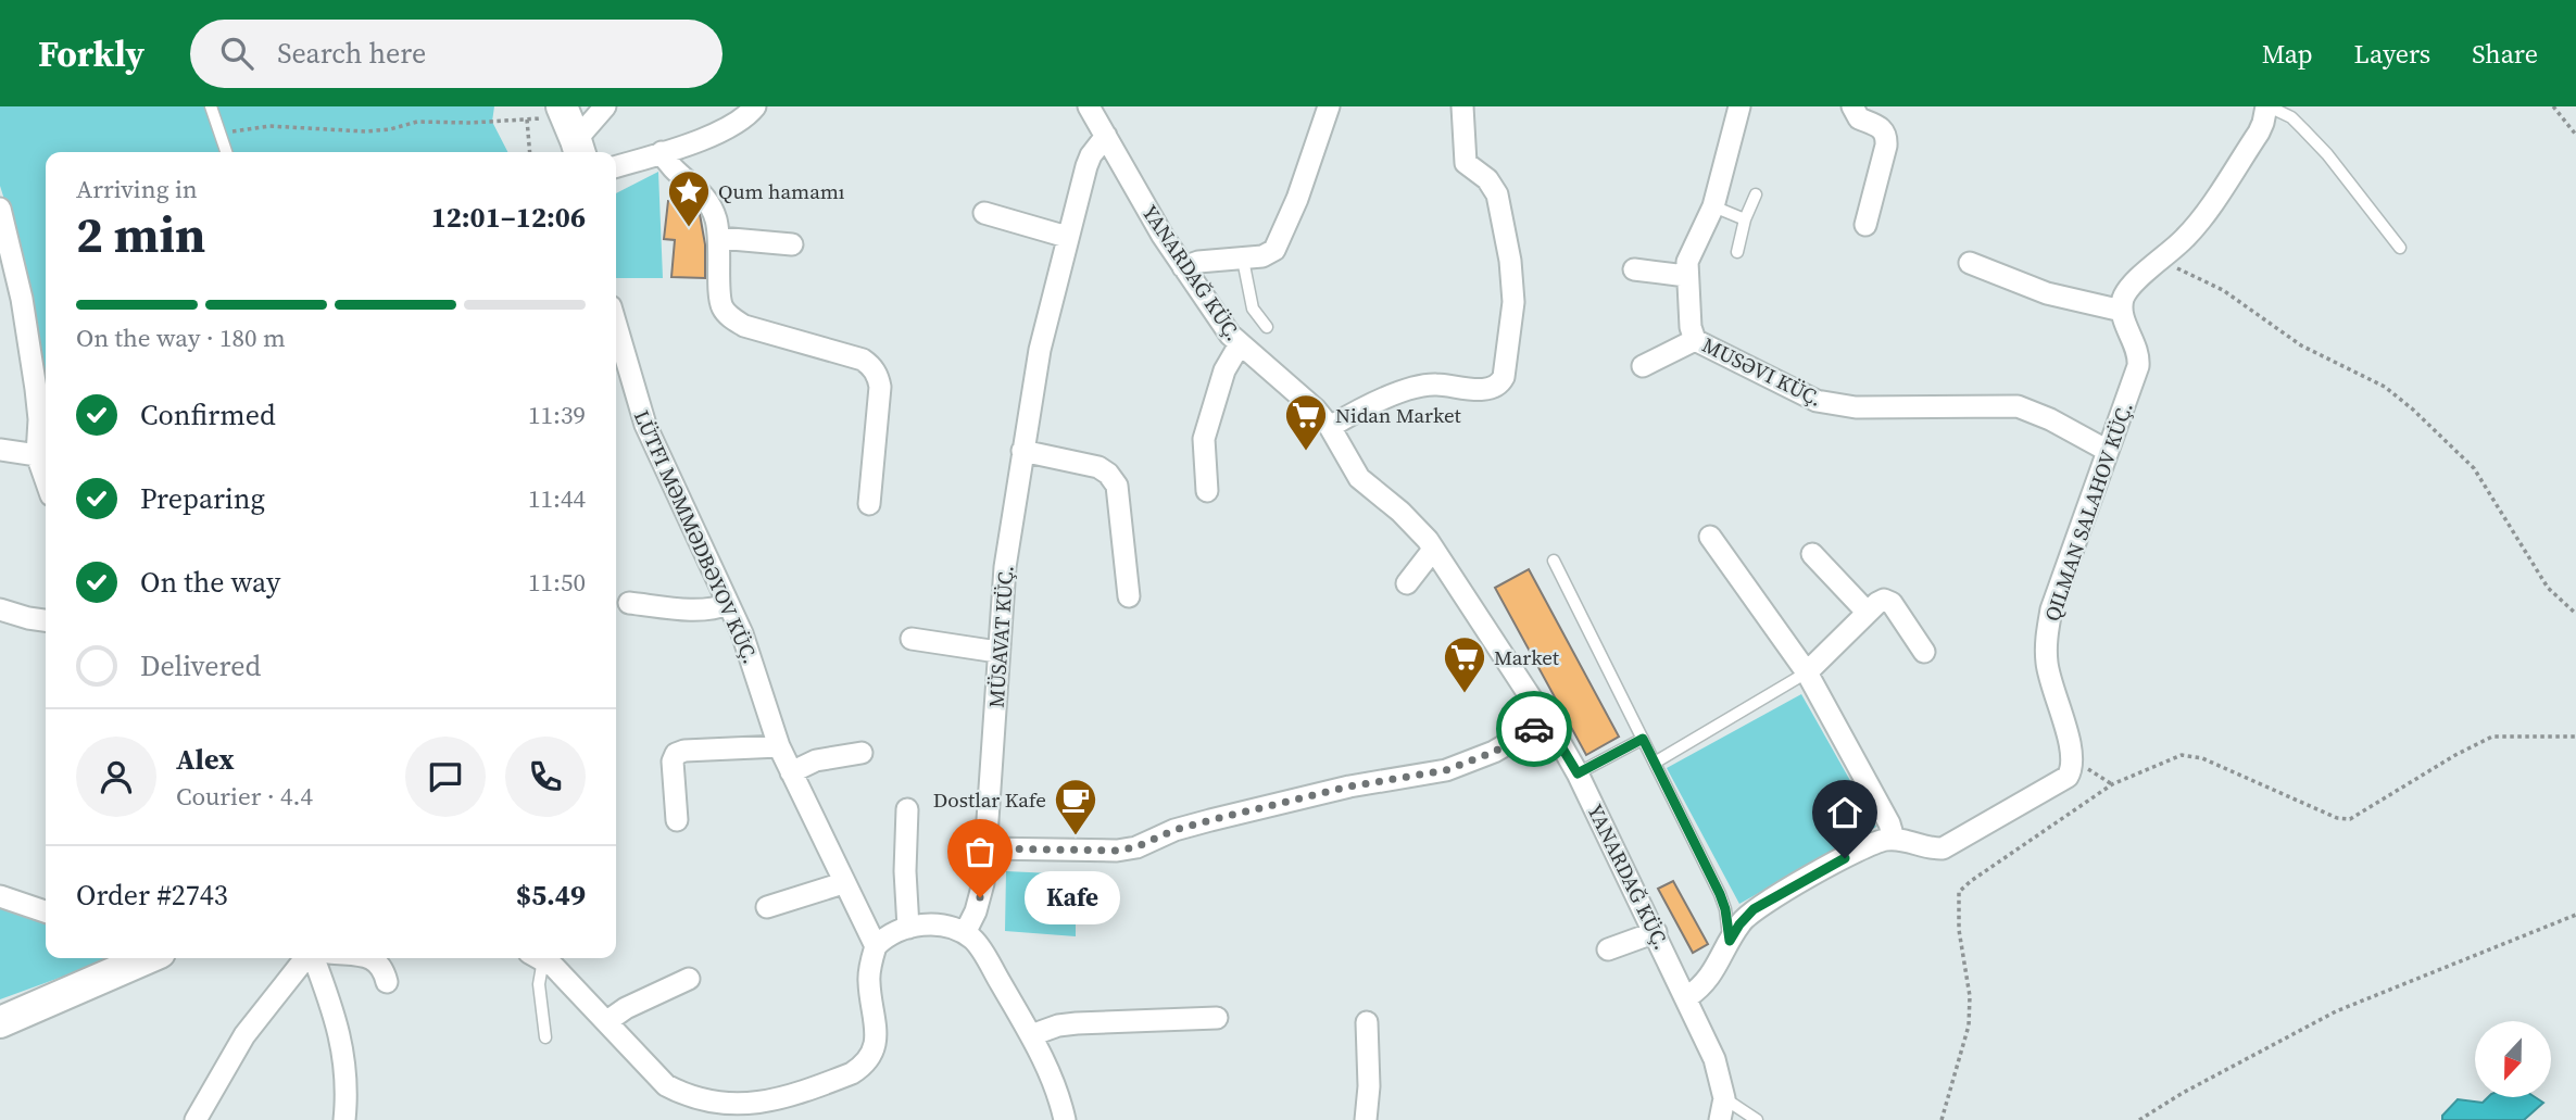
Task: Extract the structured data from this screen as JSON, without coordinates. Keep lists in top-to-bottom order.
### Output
{
  "streets": {
    "street": [
      "YANARDAĞ KÜÇ.",
      "MUSƏVI KÜÇ.",
      "LÜTFI MƏMMƏDBƏYOV KÜÇ.",
      "MÜSAVAT KÜÇ."
    ]
  },
  "crossings": [
    ["YANARDAĞ KÜÇ.", "MÜSAVAT KÜÇ."]
  ],
  "places": {
    "place": ["Qum hamamı"],
    "supermarket": ["Nidan Market", "Market"],
    "cafe": ["Dostlar Kafe"],
    "other": ["Kafe"]
  },
  "north": "bottom",
  "page": {
    "header": "Forkly",
    "search": "Search here",
    "nav": ["Map", "Layers", "Share"],
    "heading": ["2 min", "Arriving in", "12:01–12:06"],
    "panel": [
      "Alex",
      "Courier · 4.4",
      "Order #2743",
      "$5.49"
    ],
    "bar": "On the way · 180 m",
    "list": [
      ["Confirmed", "11:39"],
      ["Preparing", "11:44"],
      ["On the way", "11:50"],
      "Delivered"
    ],
    "bubble": "Kafe"
  }
}
